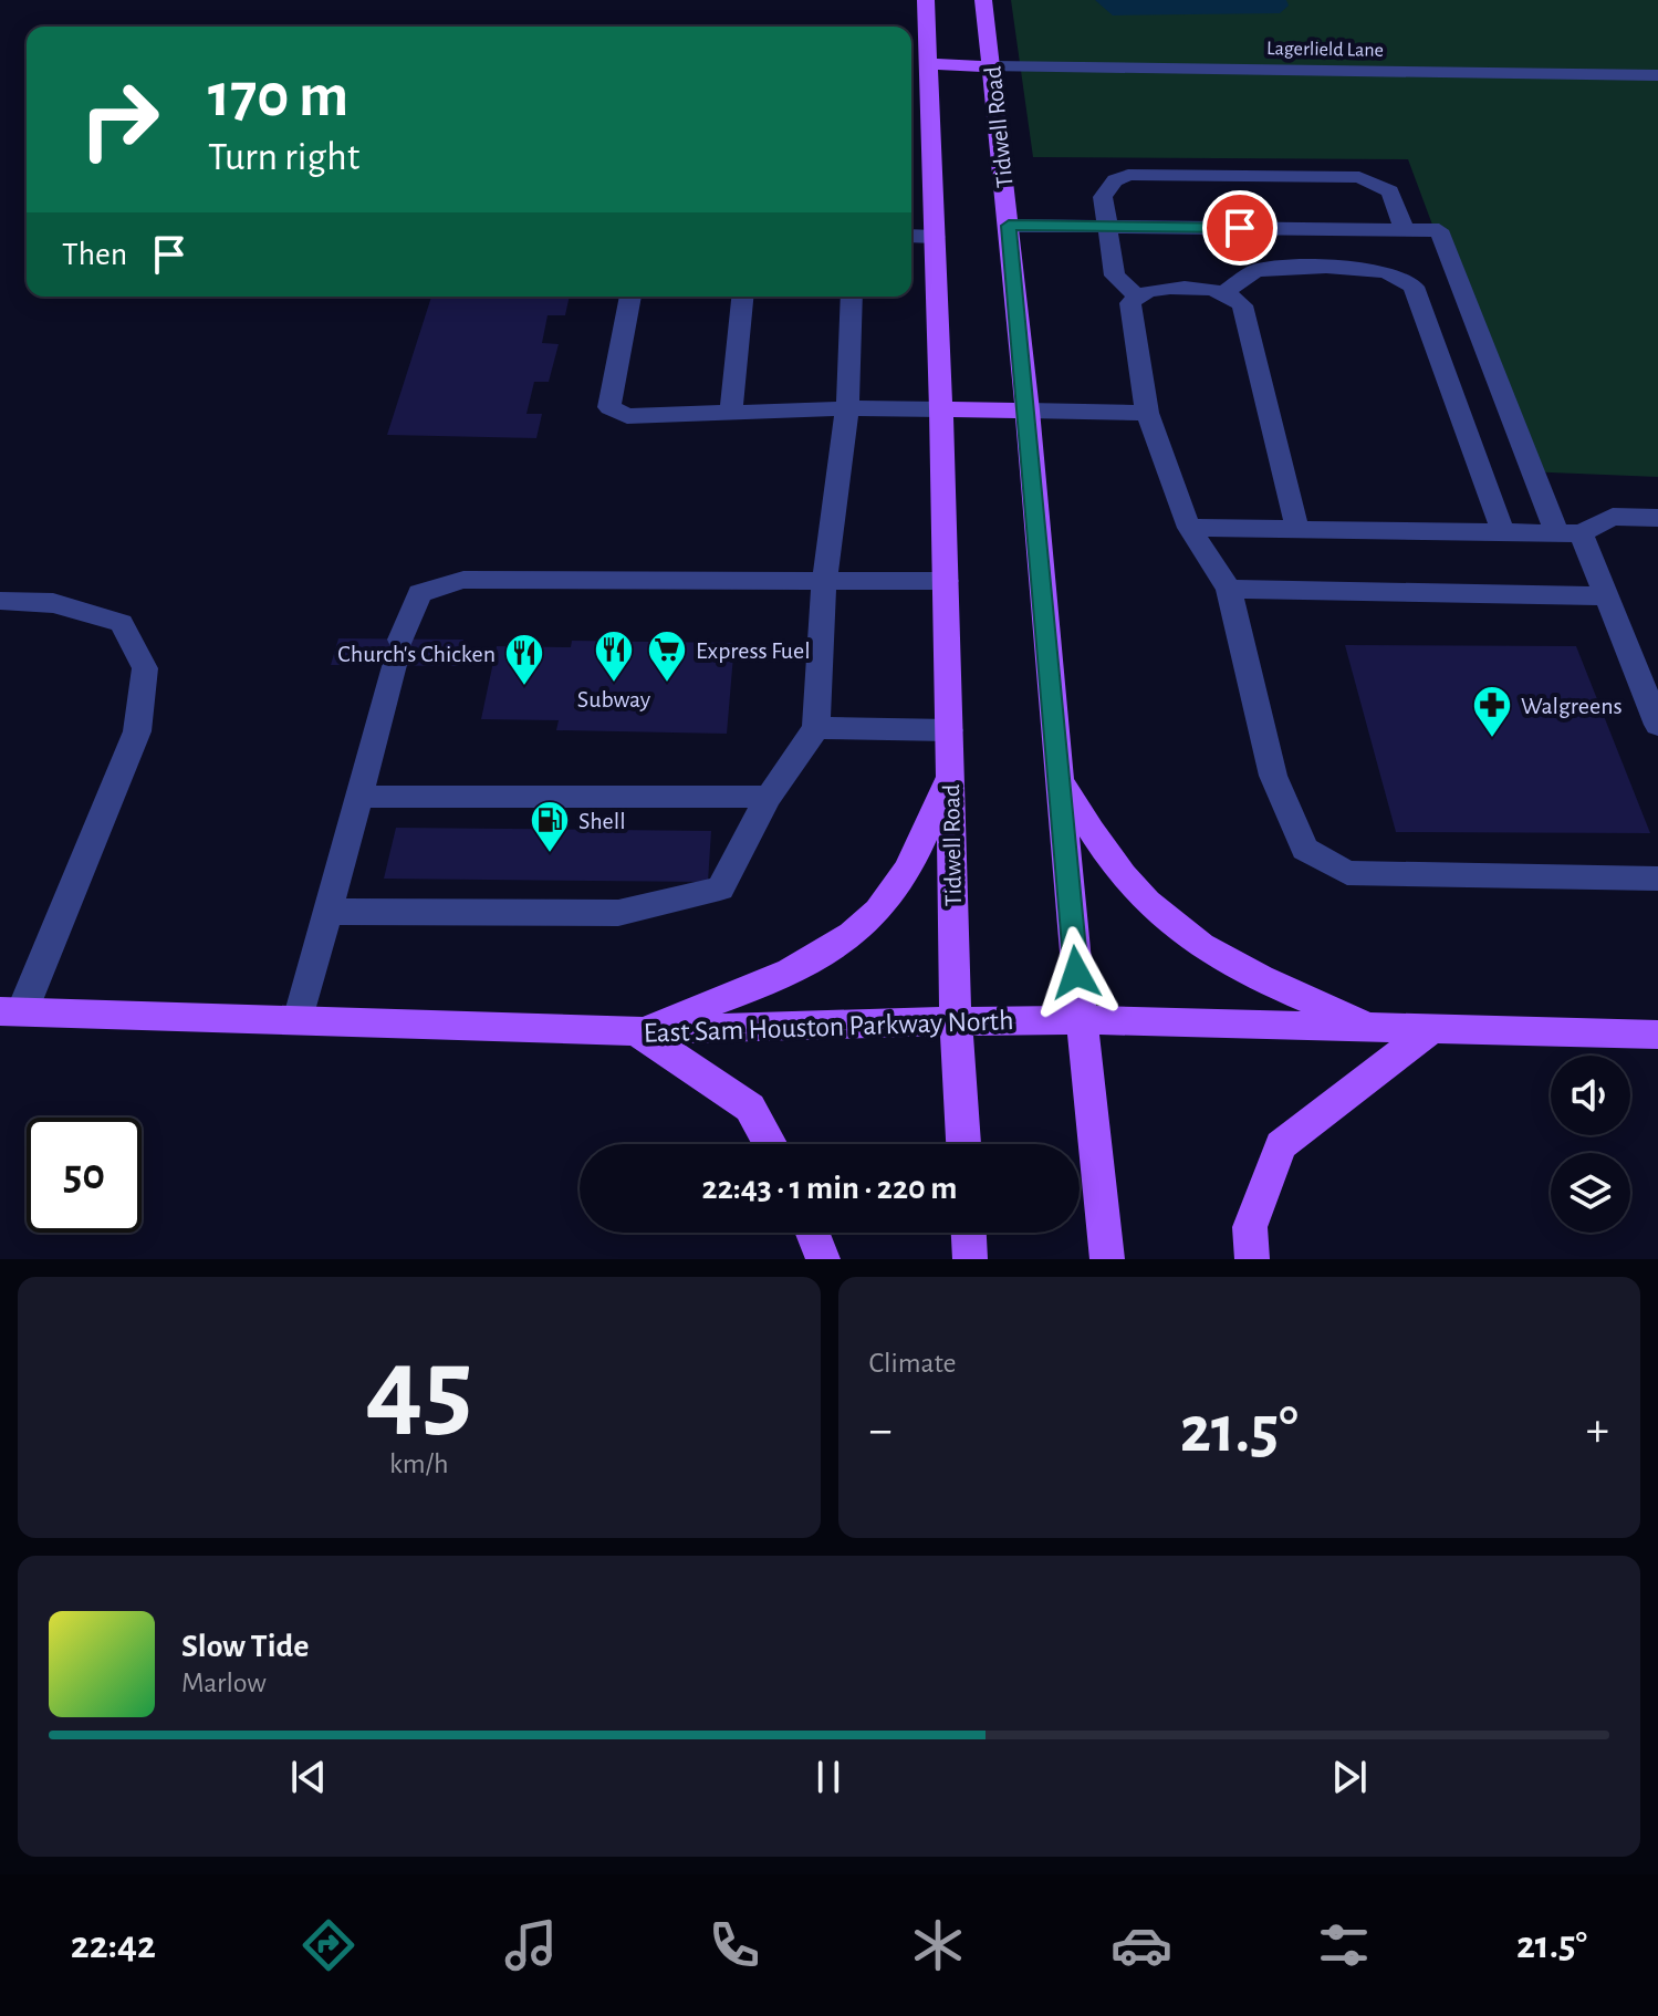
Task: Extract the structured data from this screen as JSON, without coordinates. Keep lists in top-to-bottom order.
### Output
{
  "streets": {
    "main road": ["Tidwell Road", "East Sam Houston Parkway North"],
    "street": ["Lagerlield Lane"]
  },
  "crossings": [
    ["Lagerlield Lane", "Tidwell Road"],
    ["Tidwell Road", "East Sam Houston Parkway North"]
  ],
  "places": {
    "restaurant": ["Subway", "Church's Chicken"],
    "supermarket": ["Express Fuel"],
    "pharmacy": ["Walgreens"],
    "fuel station": ["Shell"]
  },
  "page": {
    "turn": ["170 m", "Turn right"],
    "then": "Then",
    "limit": "50",
    "trip": "22:43 · 1 min · 220 m",
    "tile": [
      ["45", "km/h"],
      "Climate"
    ],
    "heat": ["−", "21.5°", "+"],
    "song": ["Slow Tide", "Marlow"],
    "tabs": ["22:42", "21.5°"]
  }
}
